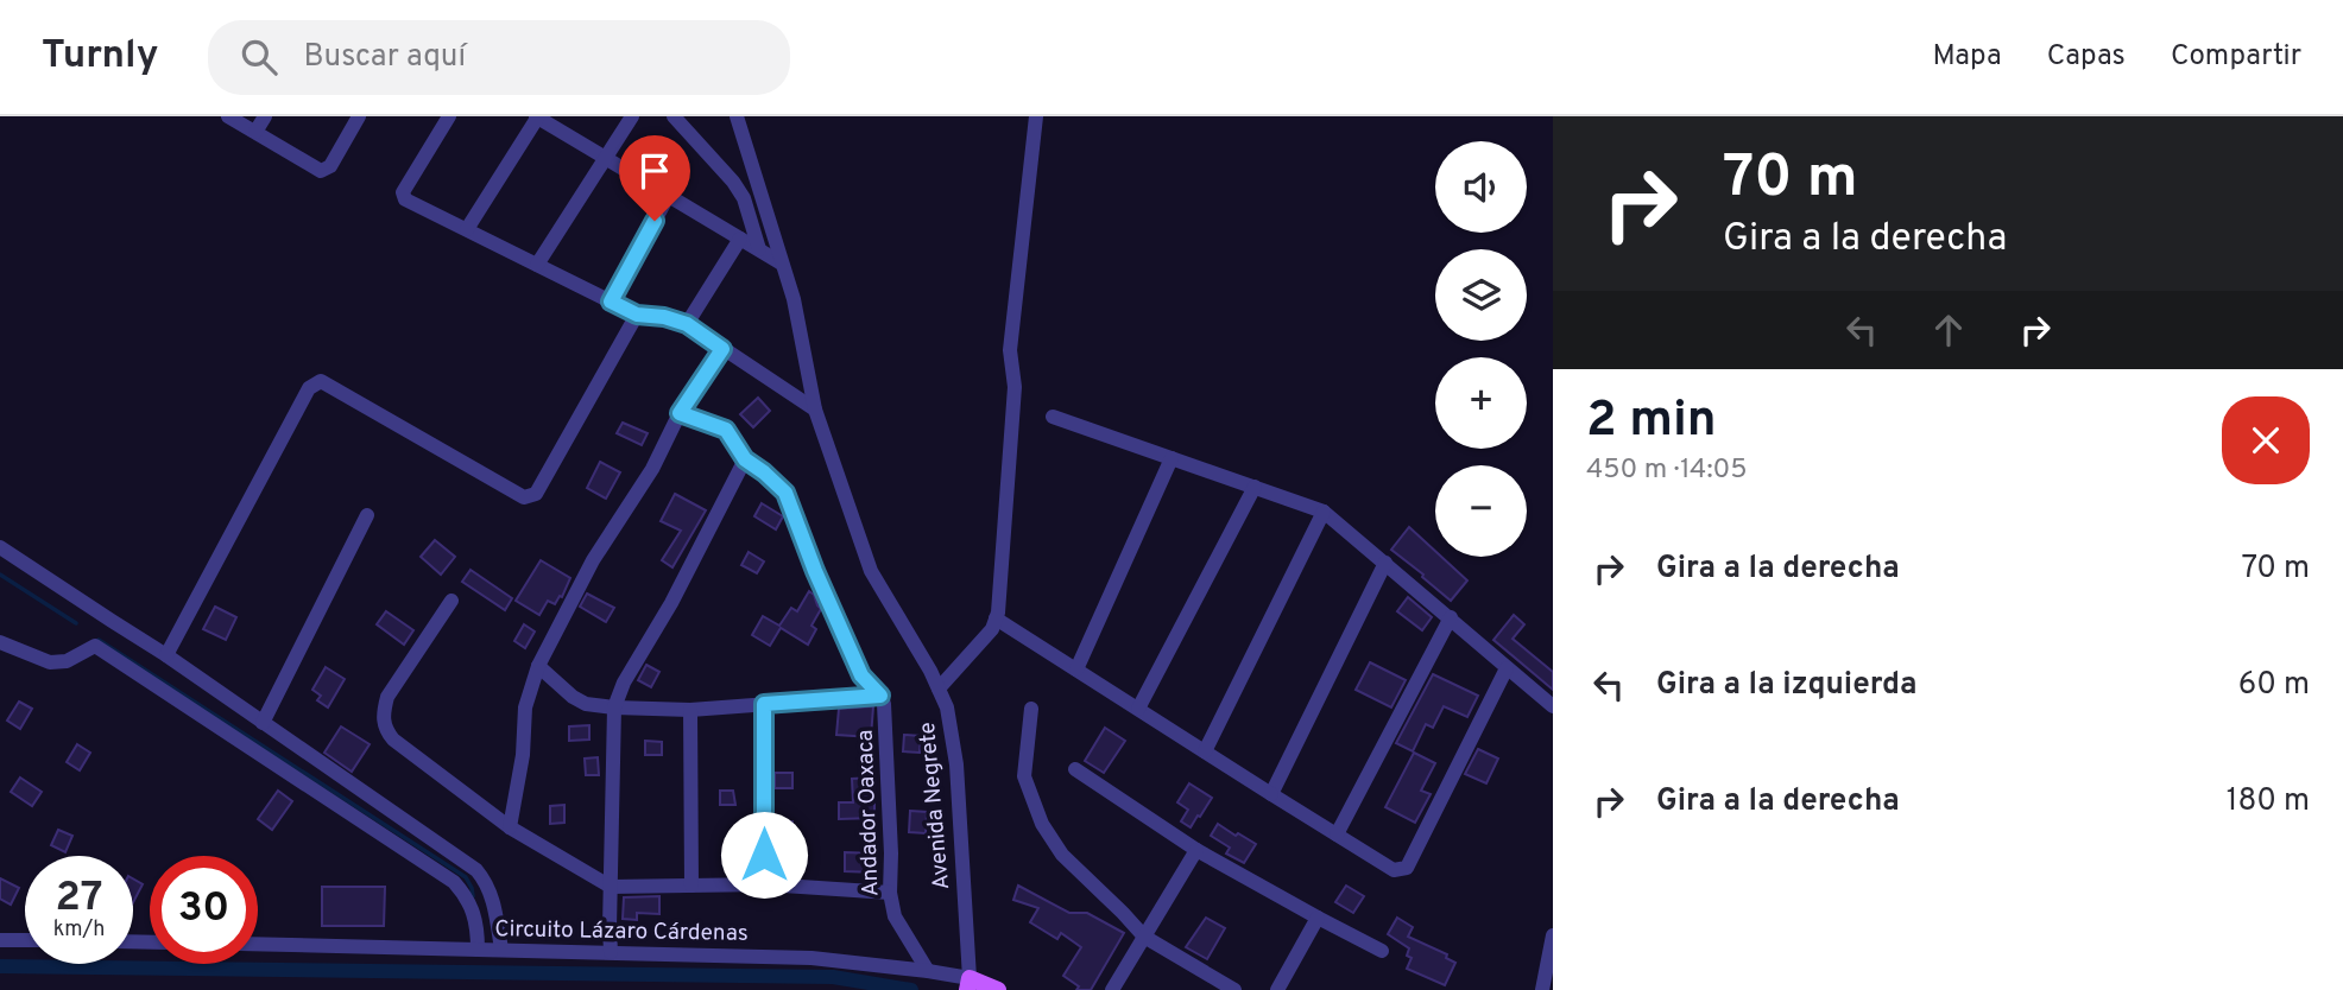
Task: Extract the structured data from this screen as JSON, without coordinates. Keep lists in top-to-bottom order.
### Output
{
  "streets": {
    "main road": ["Circuito Lázaro Cárdenas"],
    "street": ["Avenida Negrete", "Andador Oaxaca"]
  },
  "crossings": [
    ["Avenida Negrete", "Circuito Lázaro Cárdenas"],
    ["Andador Oaxaca", "Circuito Lázaro Cárdenas"]
  ],
  "page": {
    "header": "Turnly",
    "search": "Buscar aquí",
    "nav": ["Mapa", "Capas", "Compartir"],
    "turn": ["70 m", "Gira a la derecha"],
    "map_buttons": ["+", "−"],
    "heading": ["2 min", "450 m · 14:05"],
    "list": [
      {
        "name": "Gira a la derecha",
        "value": "70 m"
      },
      {
        "name": "Gira a la izquierda",
        "value": "60 m"
      },
      {
        "name": "Gira a la derecha",
        "value": "180 m"
      }
    ],
    "speed": "27 km/h",
    "limit": "30"
  }
}
